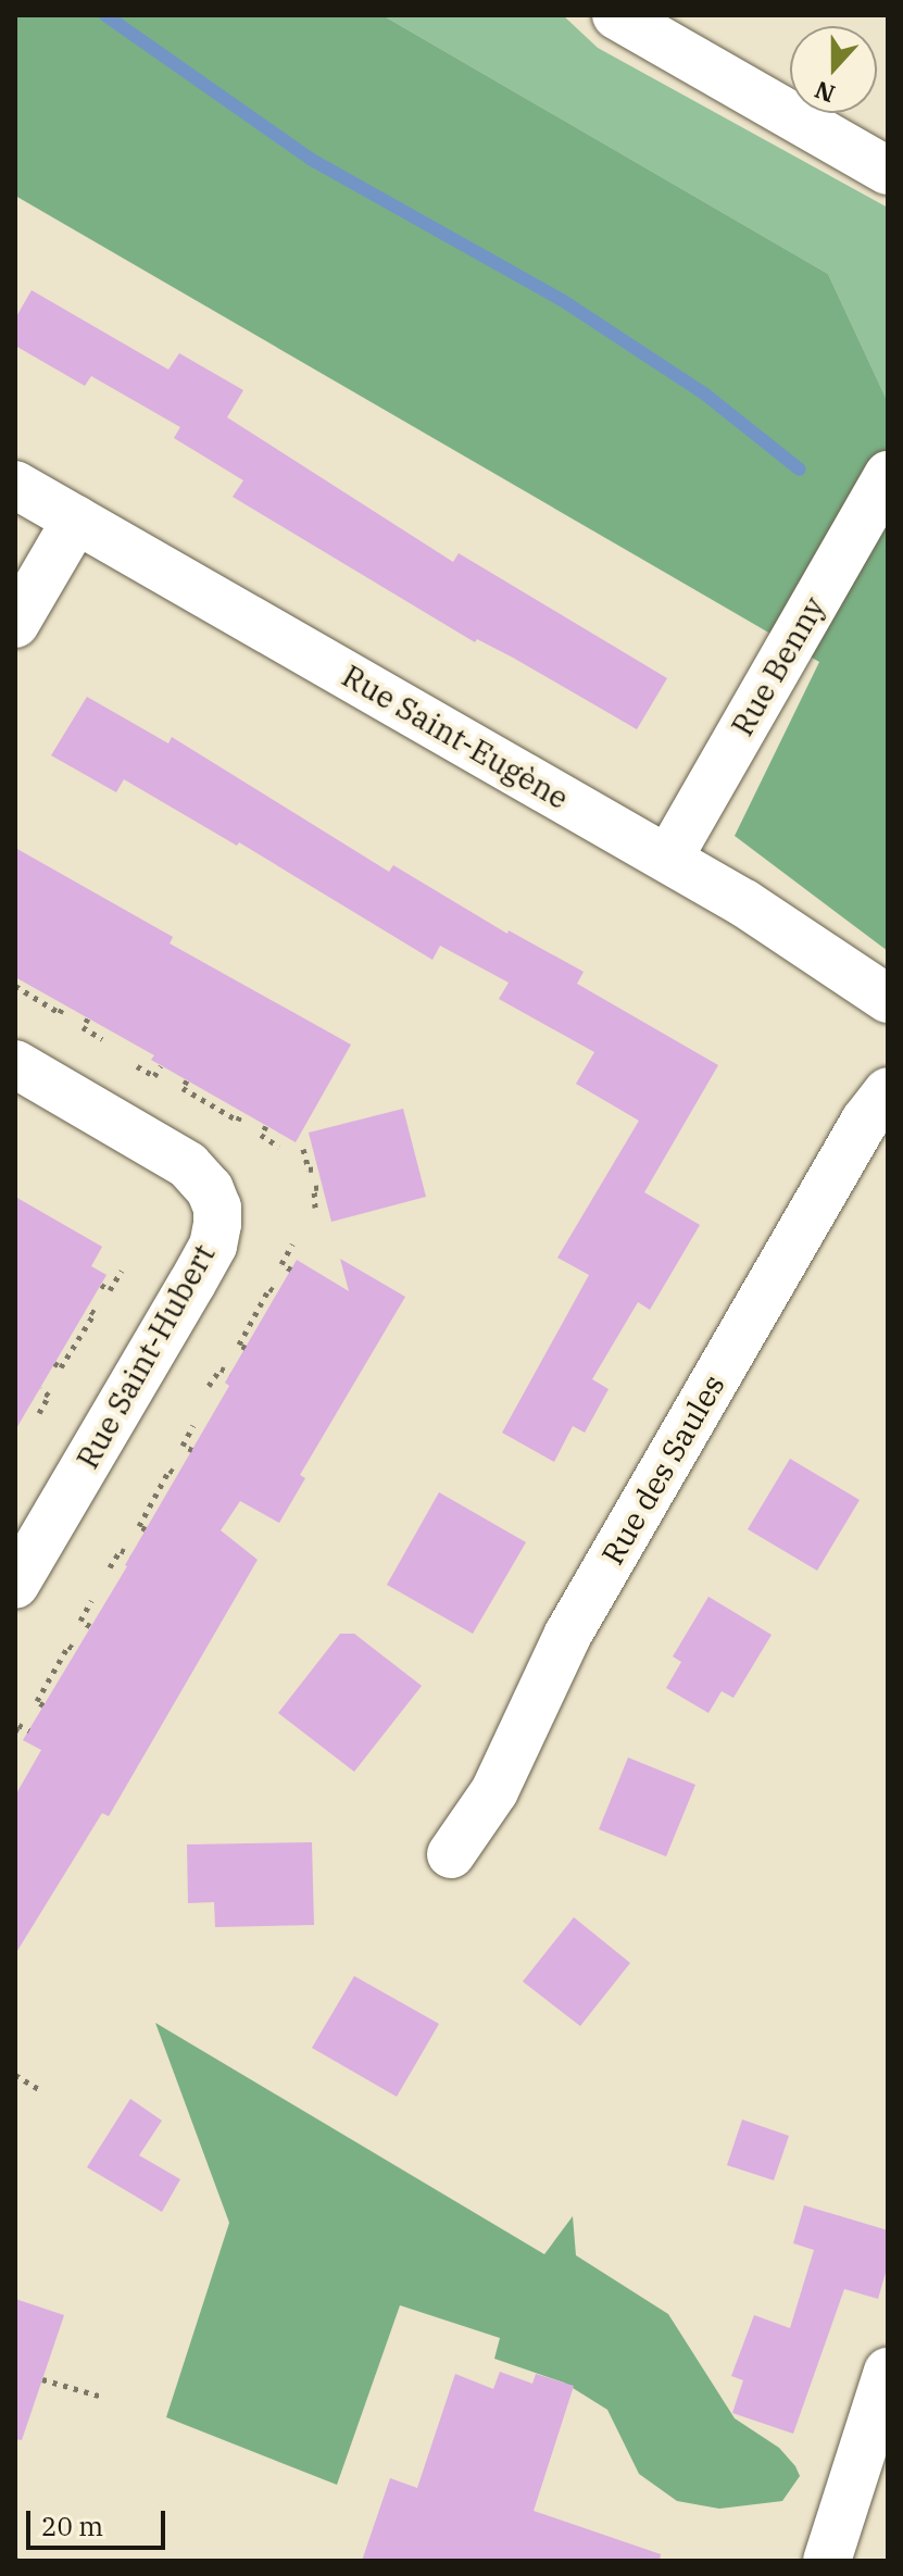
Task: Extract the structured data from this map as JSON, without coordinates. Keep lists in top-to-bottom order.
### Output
{
  "streets": {
    "street": [
      "Rue Benny",
      "Rue Saint-Eugène",
      "Rue Saint-Hubert",
      "Rue des Saules"
    ]
  },
  "crossings": [
    ["Rue Benny", "Rue Saint-Eugène"]
  ],
  "scale_bar": "20 m",
  "north": "bottom"
}
